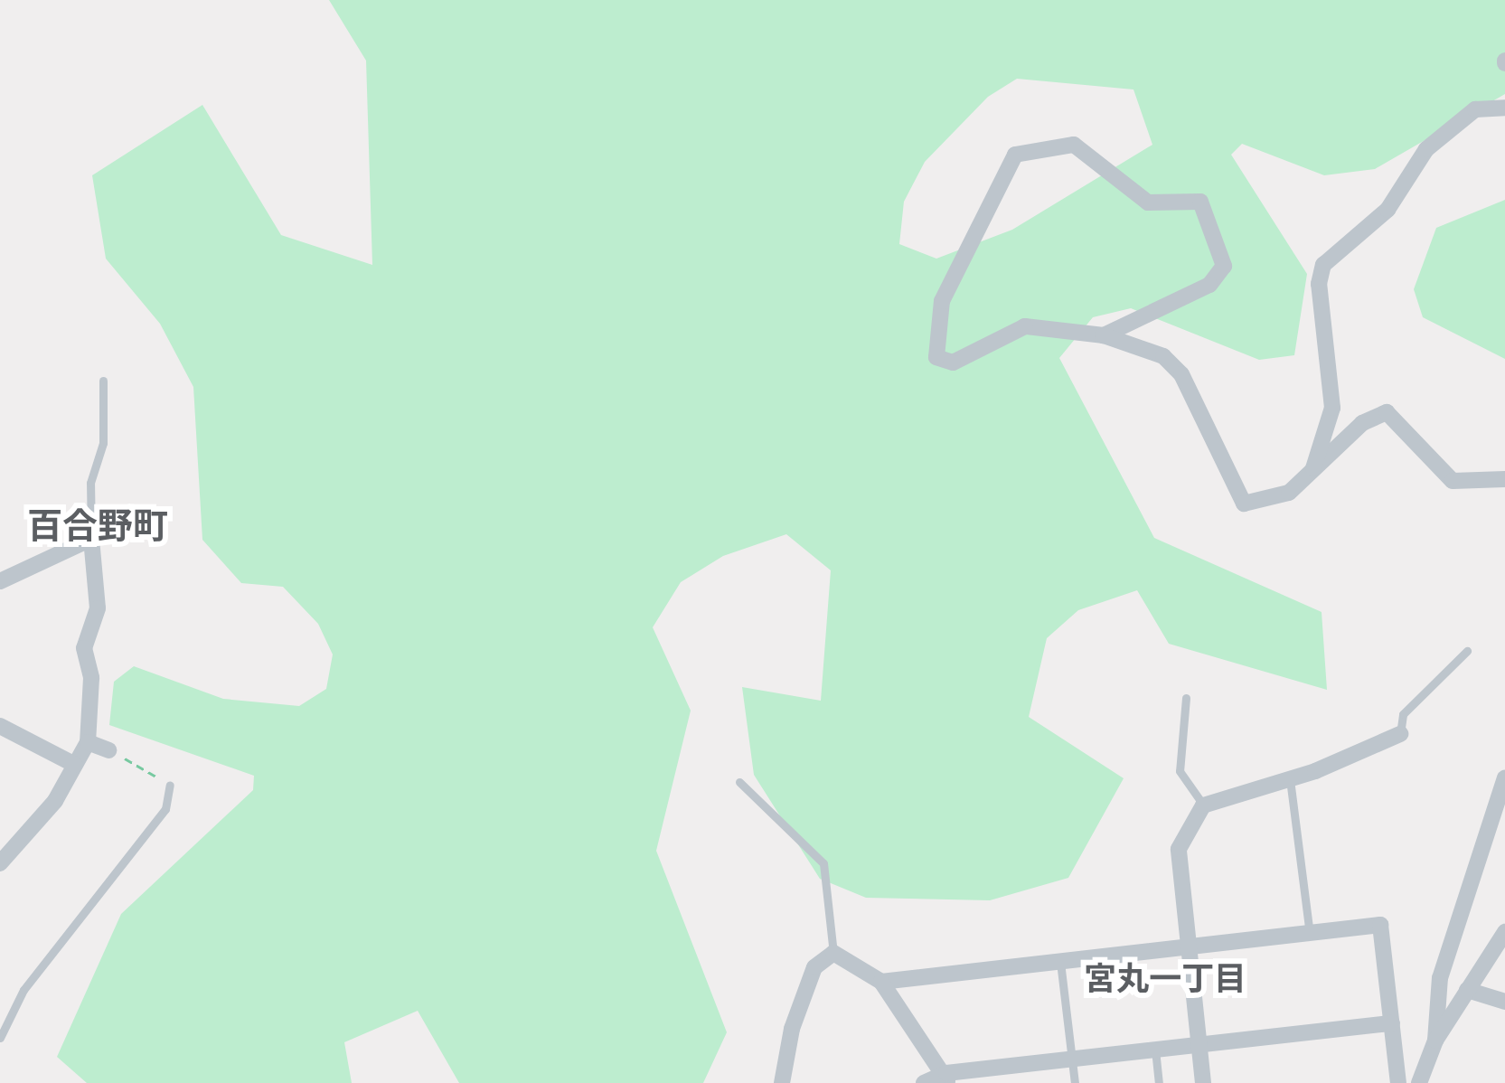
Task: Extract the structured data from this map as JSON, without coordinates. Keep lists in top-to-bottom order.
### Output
{
  "districts": ["百合野町", "宮丸一丁目"]
}
